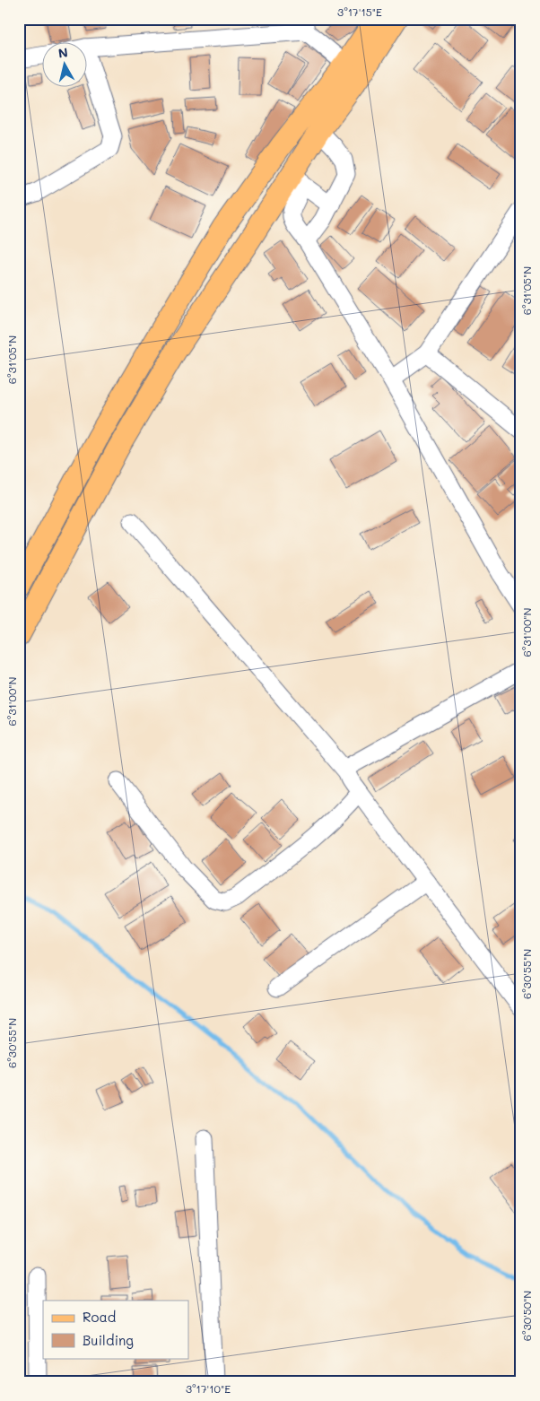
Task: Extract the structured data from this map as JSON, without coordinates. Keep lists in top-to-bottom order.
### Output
{
  "legend": ["Road", "Building"],
  "north": "top",
  "coordinates": [
    "3°17'15\"E",
    "6°31'05\"N",
    "6°31'00\"N",
    "6°30'55\"N",
    "6°30'50\"N",
    "3°17'10\"E"
  ]
}
